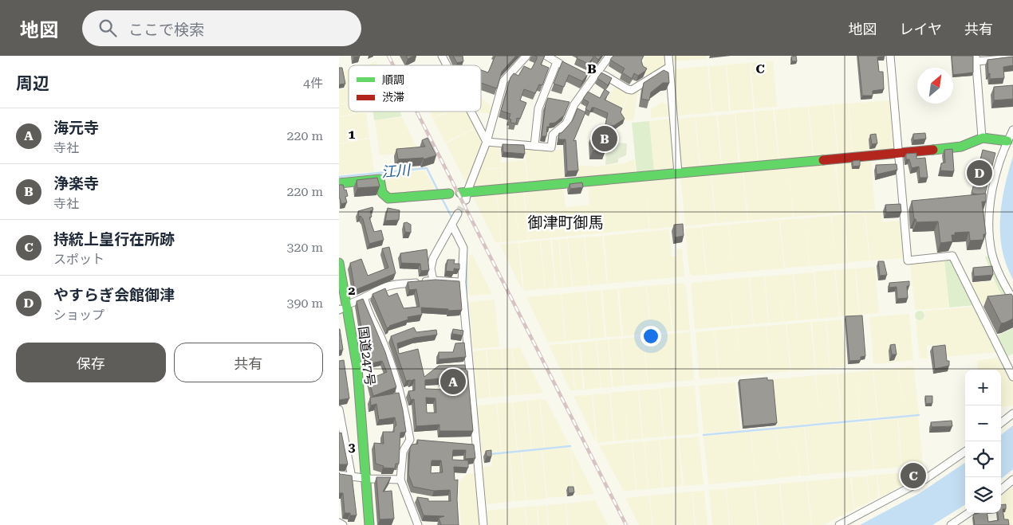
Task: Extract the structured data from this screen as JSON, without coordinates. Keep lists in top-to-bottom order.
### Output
{
  "streets": {
    "main road": ["国道247号"]
  },
  "districts": ["御津町御馬"],
  "water": ["江川"],
  "legend": ["順調", "渋滞"],
  "north": "top right",
  "page": {
    "header": "地図",
    "search": "ここで検索",
    "nav": ["地図", "レイヤ", "共有"],
    "heading": ["周辺", "4件"],
    "list": [
      {
        "mark": "A",
        "name": "海元寺",
        "note": "寺社",
        "value": "220 m"
      },
      {
        "mark": "B",
        "name": "浄楽寺",
        "note": "寺社",
        "value": "220 m"
      },
      {
        "mark": "C",
        "name": "持統上皇行在所跡",
        "note": "スポット",
        "value": "320 m"
      },
      {
        "mark": "D",
        "name": "やすらぎ会館御津",
        "note": "ショップ",
        "value": "390 m"
      }
    ],
    "pins": [
      "B",
      "D",
      "A",
      "C"
    ],
    "buttons": ["保存", "共有"],
    "map_buttons": ["+", "−"]
  },
  "grid": {
    "columns": ["B", "C"],
    "rows": ["1", "2", "3"]
  }
}
